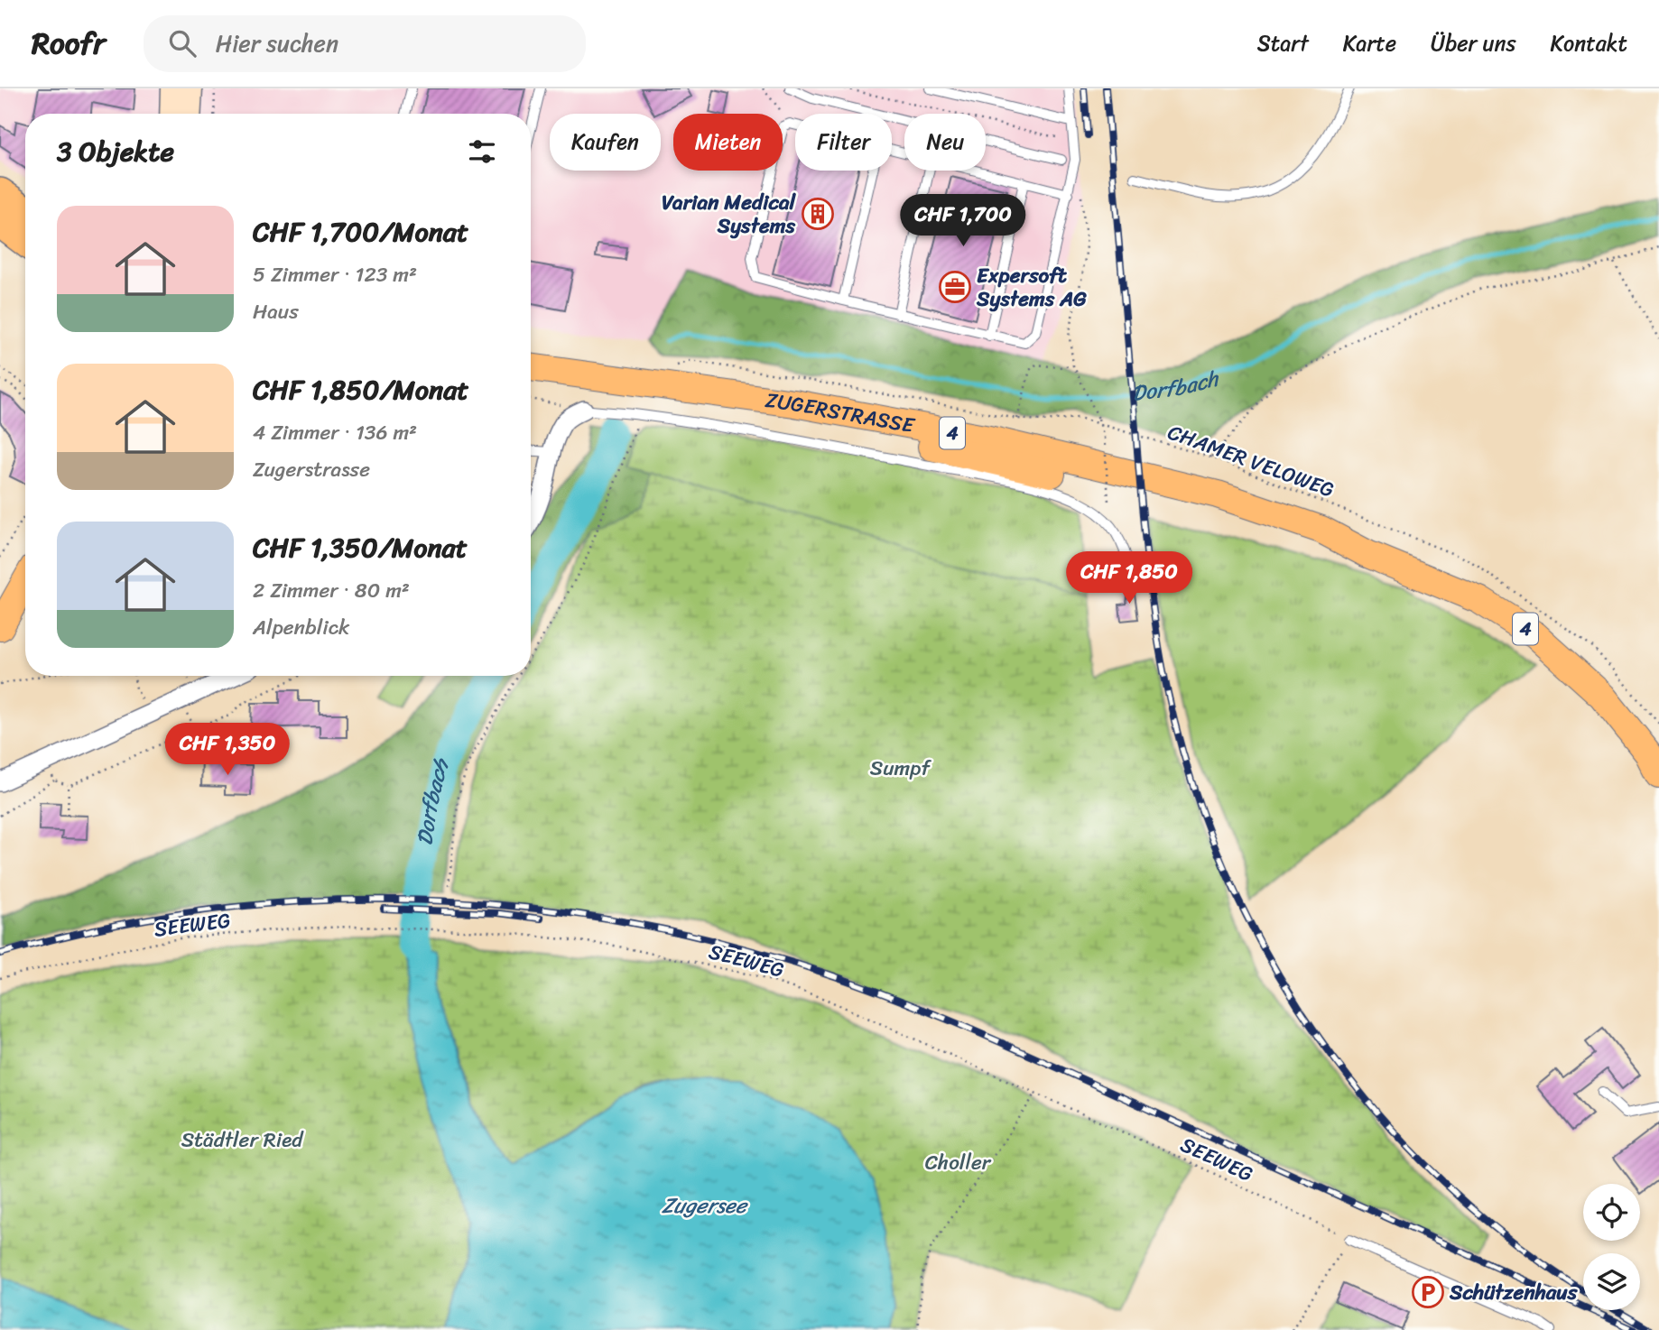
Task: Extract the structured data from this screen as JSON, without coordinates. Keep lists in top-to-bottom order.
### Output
{
  "streets": {
    "main road": ["ZUGERSTRASSE", "4"],
    "path": ["CHAMER VELOWEG", "SEEWEG"]
  },
  "water": ["Dorfbach", "Zugersee"],
  "parks": ["Sumpf", "Städtler Ried", "Choller"],
  "places": {
    "building": ["Varian Medical Systems"],
    "office": ["Expersoft Systems AG"],
    "parking": ["Schützenhaus"]
  },
  "page": {
    "header": "Roofr",
    "search": "Hier suchen",
    "nav": [
      "Start",
      "Karte",
      "Über uns",
      "Kontakt"
    ],
    "chip": [
      "Kaufen",
      "Mieten",
      "Filter",
      "Neu"
    ],
    "heading": "3 Objekte",
    "list": [
      {
        "name": "CHF 1,700/Monat",
        "note": "5 Zimmer · 123 m² · Haus"
      },
      {
        "name": "CHF 1,850/Monat",
        "note": "4 Zimmer · 136 m² · Zugerstrasse"
      },
      {
        "name": "CHF 1,350/Monat",
        "note": "2 Zimmer · 80 m² · Alpenblick"
      }
    ],
    "price": ["CHF 1,700", "CHF 1,850", "CHF 1,350"]
  }
}
